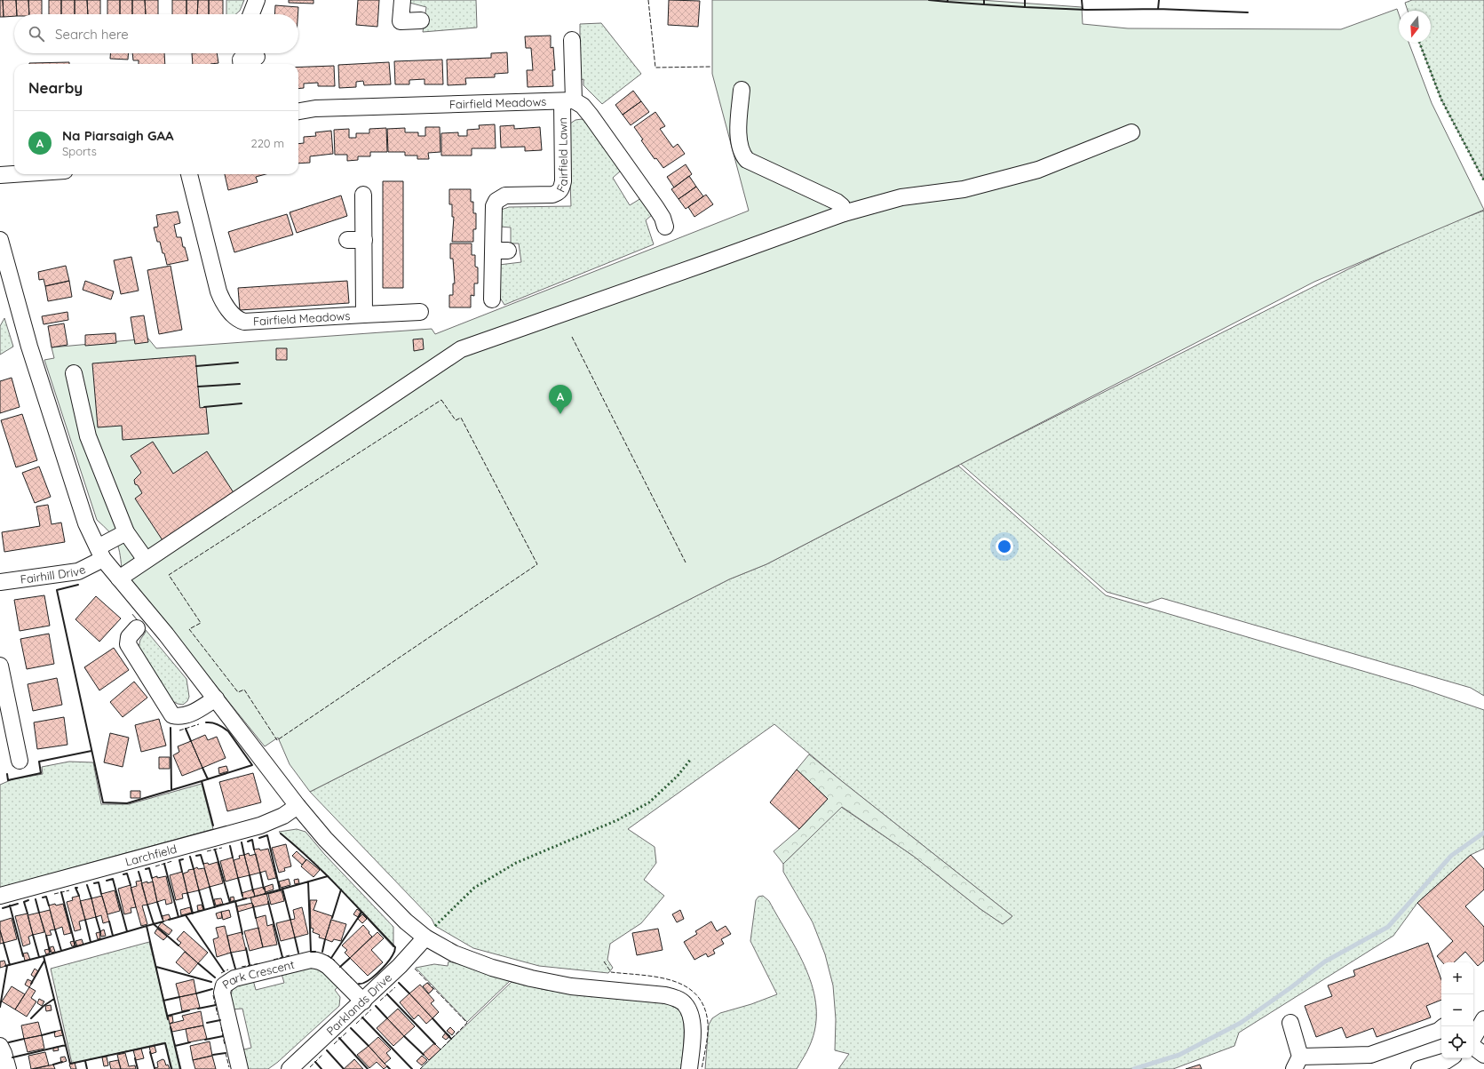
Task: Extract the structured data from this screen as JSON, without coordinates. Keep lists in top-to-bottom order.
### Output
{
  "streets": {
    "street": [
      "Fairfield Meadows",
      "Fairfield Lawn",
      "Fairhill Drive",
      "Larchfield",
      "Park Crescent",
      "Parklands Drive"
    ]
  },
  "crossings": [
    ["Fairfield Meadows", "Fairfield Lawn"],
    ["Park Crescent", "Parklands Drive"]
  ],
  "north": "bottom",
  "page": {
    "search": "Search here",
    "heading": "Nearby",
    "list": [
      {
        "mark": "A",
        "name": "Na Piarsaigh GAA",
        "note": "Sports",
        "value": "220 m"
      }
    ],
    "pins": "A",
    "map_buttons": ["+", "−"]
  }
}
